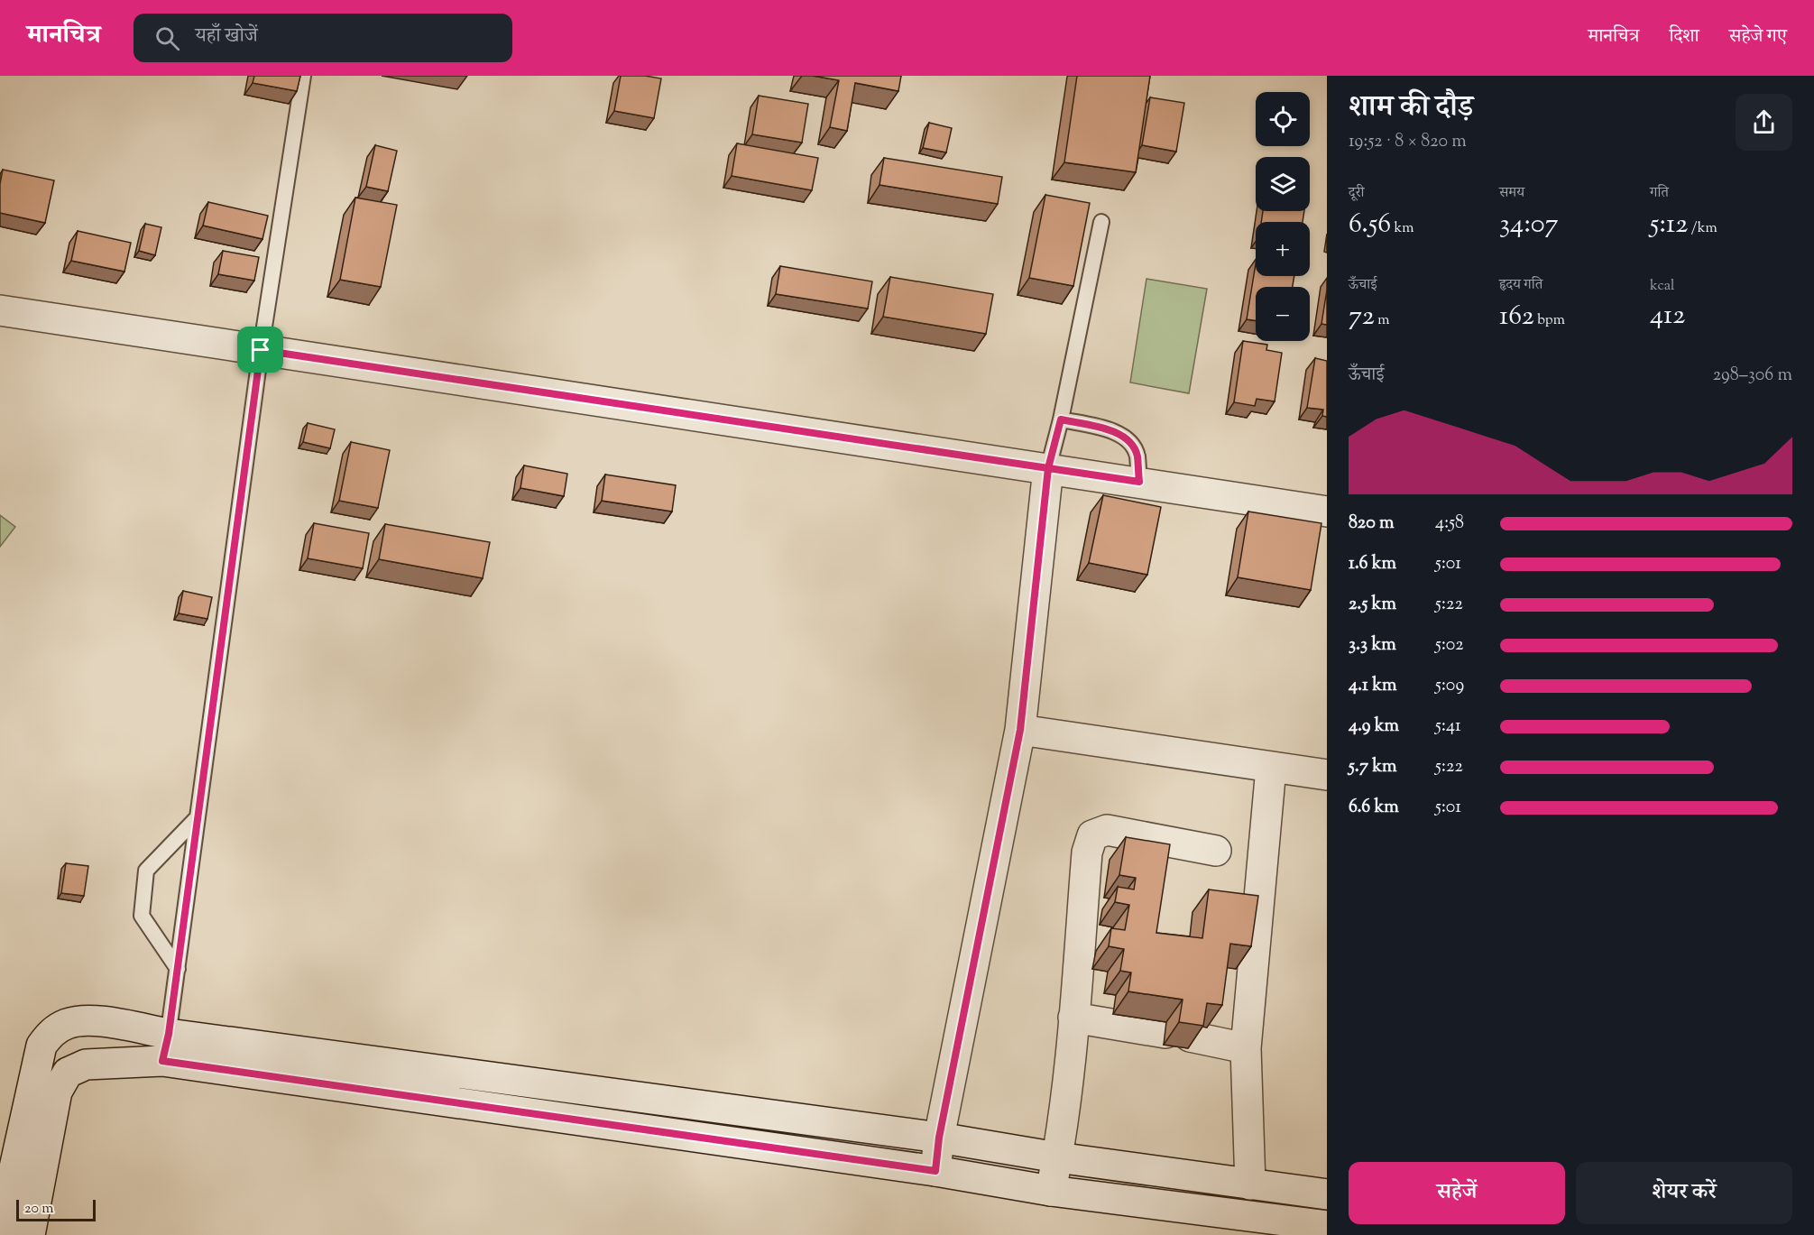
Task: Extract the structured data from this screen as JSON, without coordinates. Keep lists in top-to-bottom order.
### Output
{
  "scale_bar": "20 m",
  "page": {
    "header": "मानचित्र",
    "search": "यहाँ खोजें",
    "nav": ["मानचित्र", "दिशा", "सहेजे गए"],
    "heading": ["शाम की दौड़", "19:52 · 8 × 820 m"],
    "map_buttons": ["+", "−"],
    "stats": [
      ["दूरी", "6.56 km"],
      ["समय", "34:07"],
      ["गति", "5:12 /km"],
      ["ऊँचाई", "72 m"],
      ["हृदय गति", "162 bpm"],
      ["kcal", "412"]
    ],
    "chart": ["ऊँचाई", "298–306 m"],
    "list": [
      {
        "name": "820 m",
        "note": "4:58"
      },
      {
        "name": "1.6 km",
        "note": "5:01"
      },
      {
        "name": "2.5 km",
        "note": "5:22"
      },
      {
        "name": "3.3 km",
        "note": "5:02"
      },
      {
        "name": "4.1 km",
        "note": "5:09"
      },
      {
        "name": "4.9 km",
        "note": "5:41"
      },
      {
        "name": "5.7 km",
        "note": "5:22"
      },
      {
        "name": "6.6 km",
        "note": "5:01"
      }
    ],
    "buttons": ["सहेजें", "शेयर करें"],
    "scale": "20 m"
  }
}
